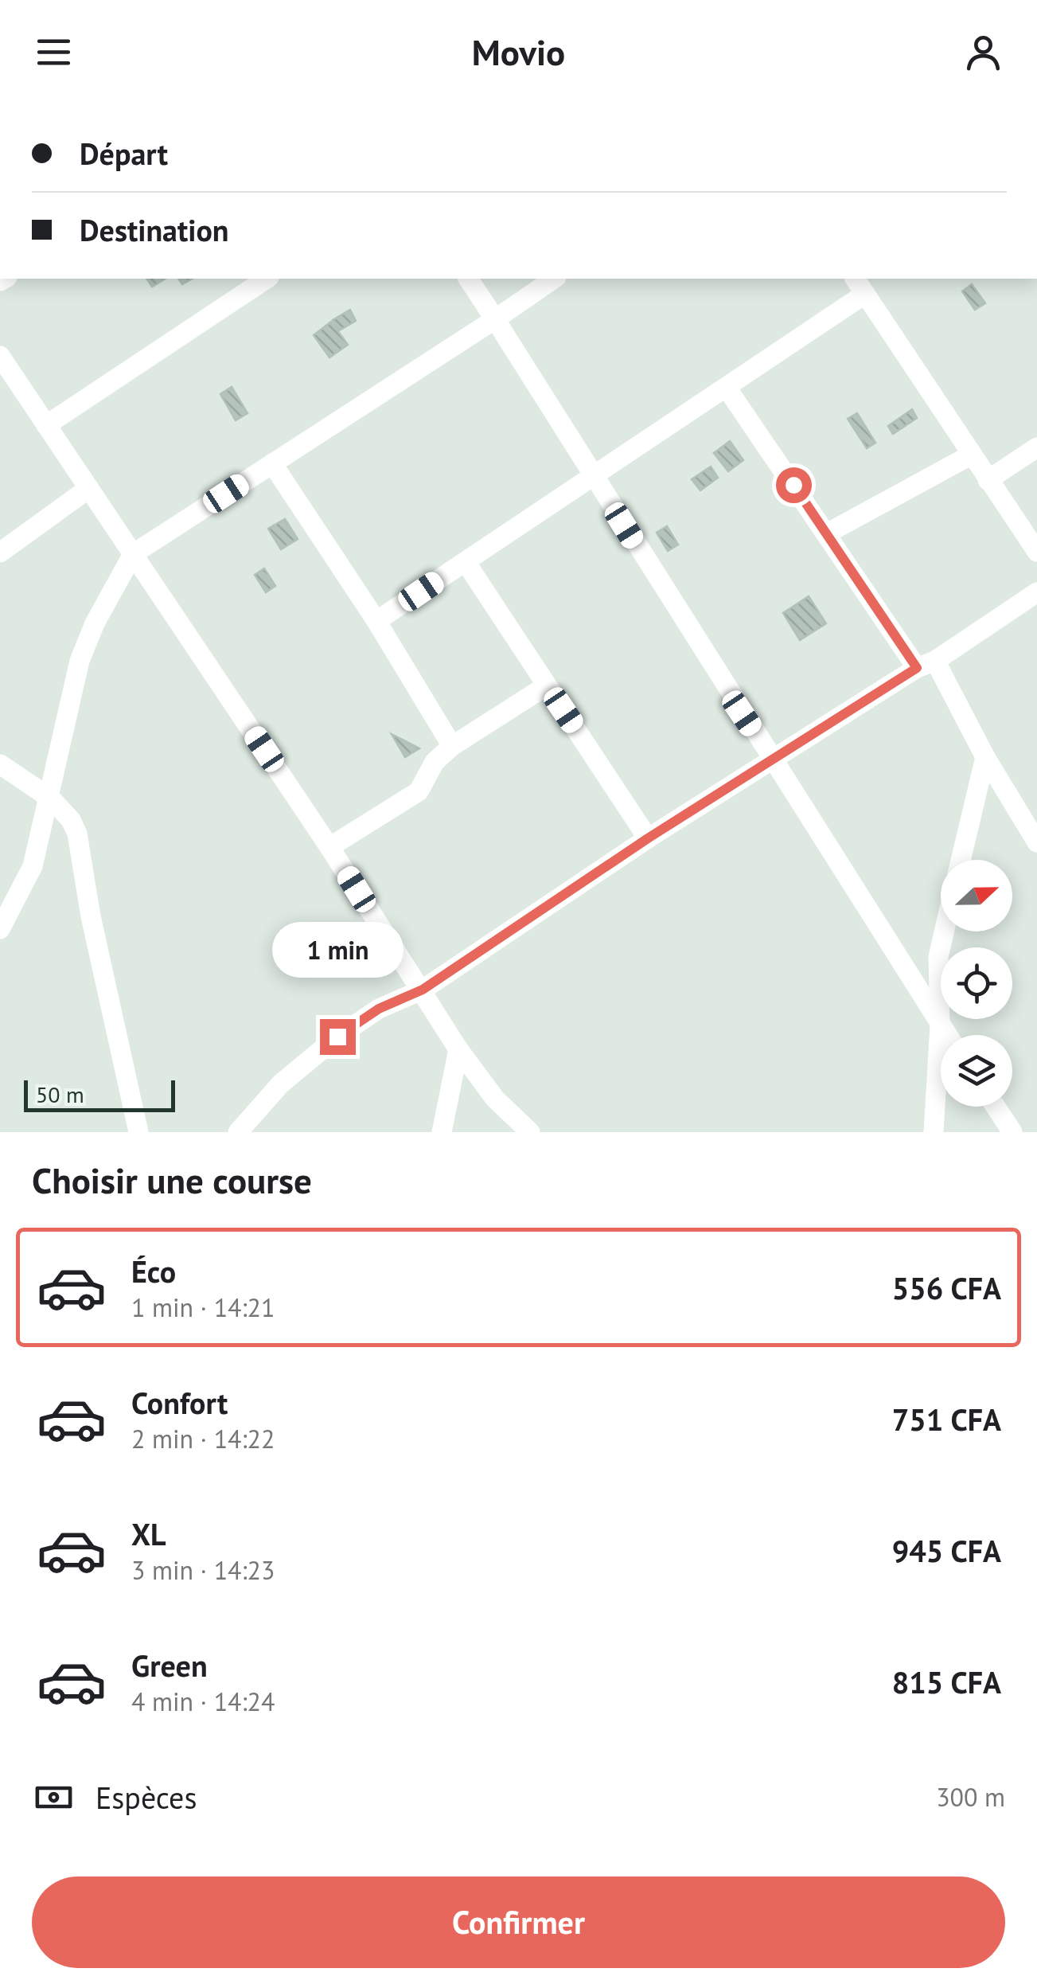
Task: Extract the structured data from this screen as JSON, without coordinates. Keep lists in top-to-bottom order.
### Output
{
  "scale_bar": "50 m",
  "north": "right",
  "page": {
    "header": "Movio",
    "banner": ["Départ", "Destination"],
    "bubble": "1 min",
    "scale": "50 m",
    "heading": "Choisir une course",
    "list": [
      {
        "name": "Éco",
        "note": "1 min · 14:21",
        "value": "556 CFA"
      },
      {
        "name": "Confort",
        "note": "2 min · 14:22",
        "value": "751 CFA"
      },
      {
        "name": "XL",
        "note": "3 min · 14:23",
        "value": "945 CFA"
      },
      {
        "name": "Green",
        "note": "4 min · 14:24",
        "value": "815 CFA"
      }
    ],
    "pay": ["Espèces", "300 m"],
    "buttons": "Confirmer"
  }
}
